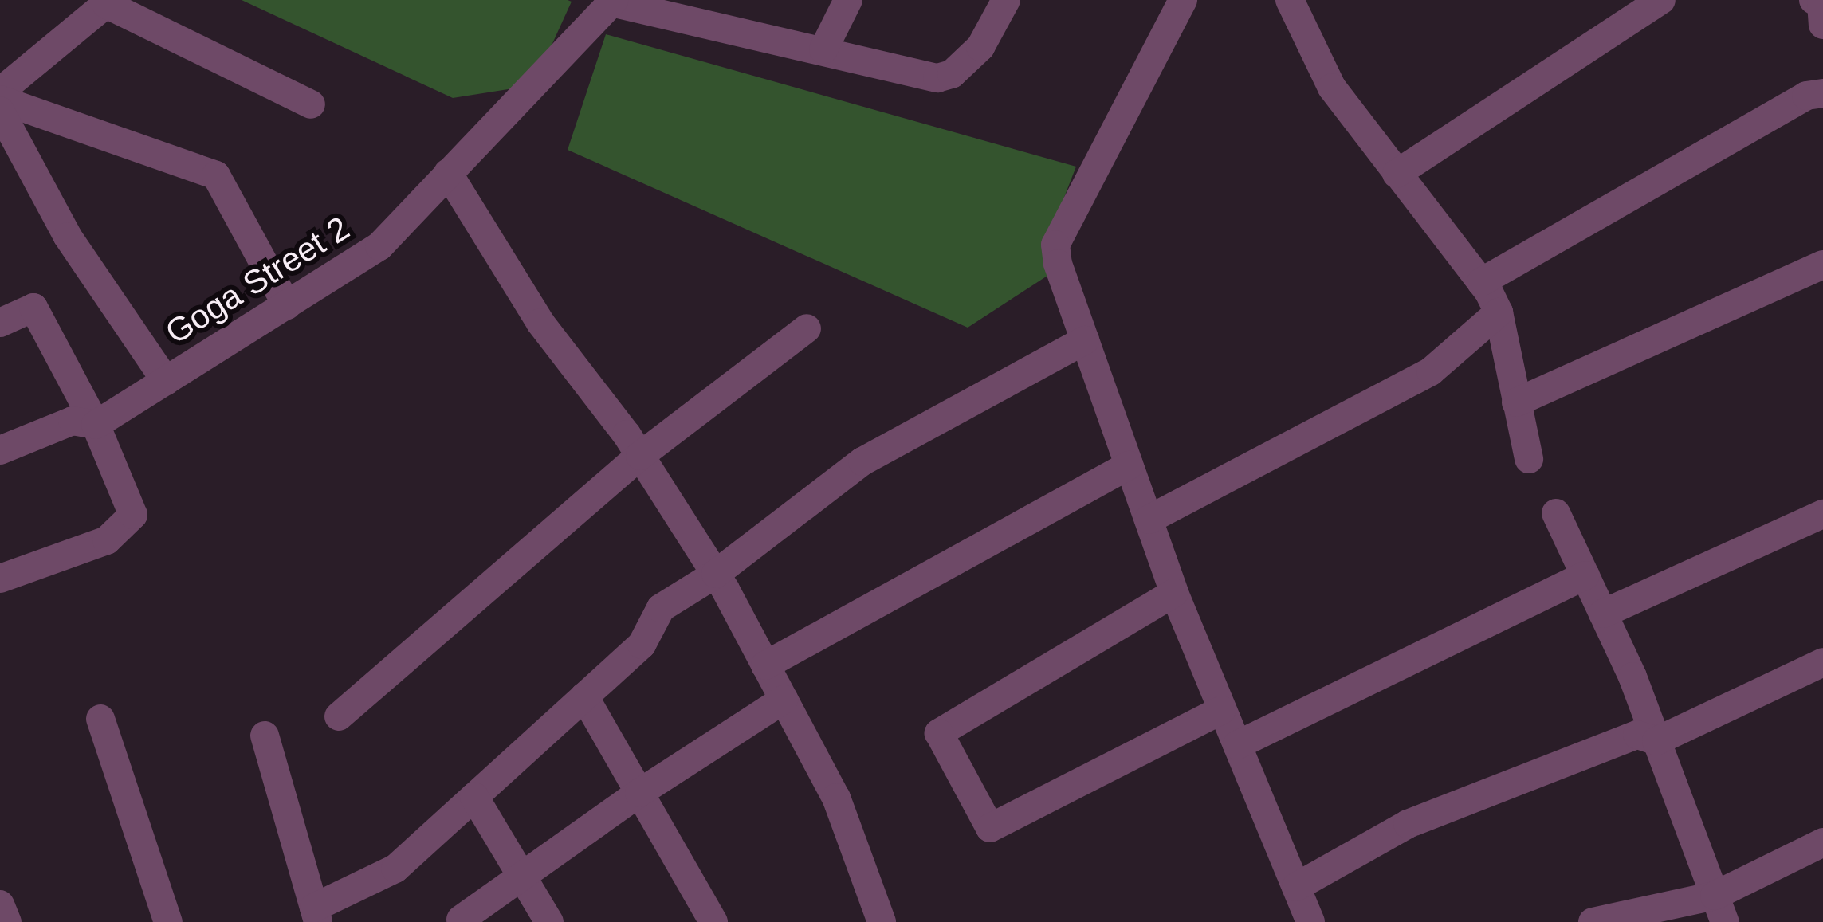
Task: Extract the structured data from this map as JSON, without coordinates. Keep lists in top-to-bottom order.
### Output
{
  "streets": {
    "street": ["Goga Street 2"]
  }
}
